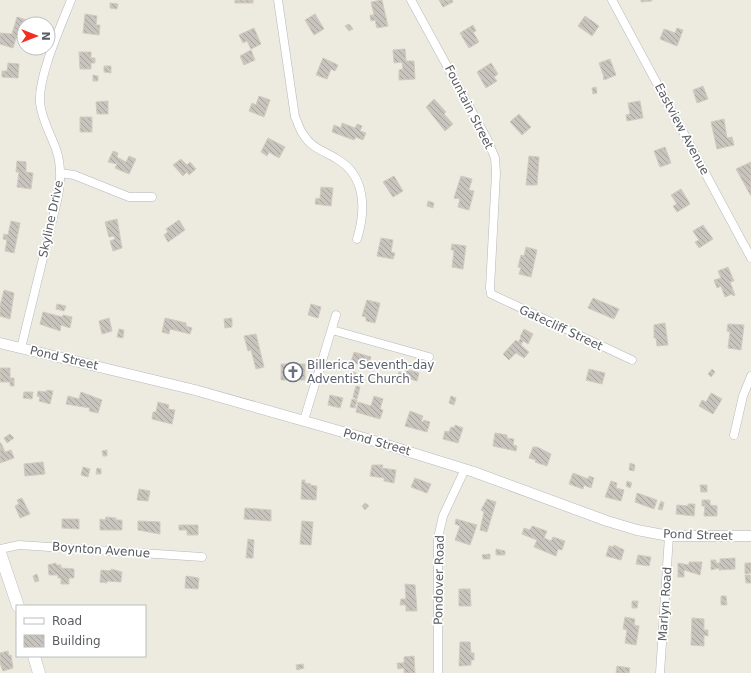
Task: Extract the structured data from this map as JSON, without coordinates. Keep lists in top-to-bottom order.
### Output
{
  "streets": {
    "street": [
      "Fountain Street",
      "Eastview Avenue",
      "Skyline Drive",
      "Gatecliff Street",
      "Pond Street",
      "Boynton Avenue",
      "Pondover Road",
      "Marlyn Road"
    ]
  },
  "crossings": [
    ["Fountain Street", "Gatecliff Street"],
    ["Skyline Drive", "Pond Street"],
    ["Pond Street", "Pondover Road"],
    ["Pond Street", "Marlyn Road"]
  ],
  "places": {
    "church": ["Billerica Seventh-day Adventist Church"]
  },
  "legend": ["Road", "Building"],
  "north": "right"
}
